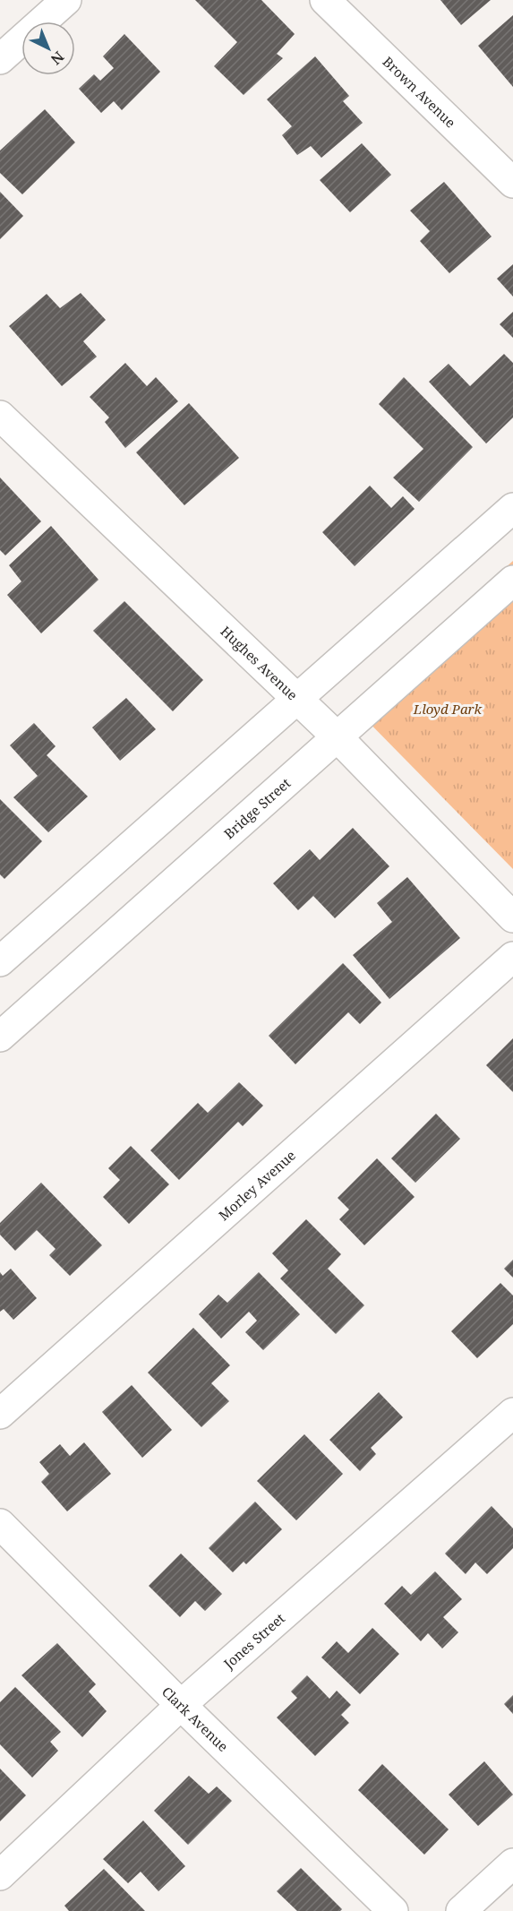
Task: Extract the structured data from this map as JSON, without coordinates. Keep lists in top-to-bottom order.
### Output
{
  "streets": {
    "street": [
      "Brown Avenue",
      "Hughes Avenue",
      "Bridge Street",
      "Morley Avenue",
      "Jones Street",
      "Clark Avenue"
    ]
  },
  "crossings": [
    ["Hughes Avenue", "Bridge Street"],
    ["Jones Street", "Clark Avenue"]
  ],
  "parks": ["Lloyd Park"],
  "north": "bottom right"
}
